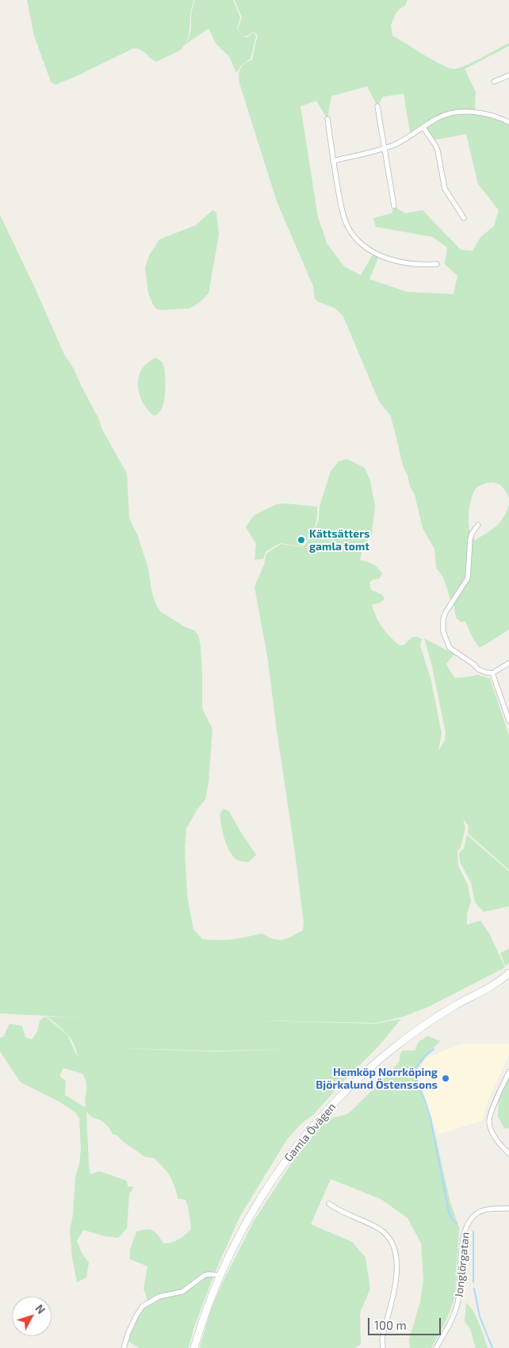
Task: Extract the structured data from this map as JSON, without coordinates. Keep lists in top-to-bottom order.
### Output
{
  "streets": {
    "main road": ["Gamla Övägen"],
    "street": ["Jonglörgatan"]
  },
  "places": ["Kättsätters gamla tomt", "Hemköp Norrköping Björkalund Östenssons"],
  "scale_bar": "100 m",
  "north": "top right"
}
